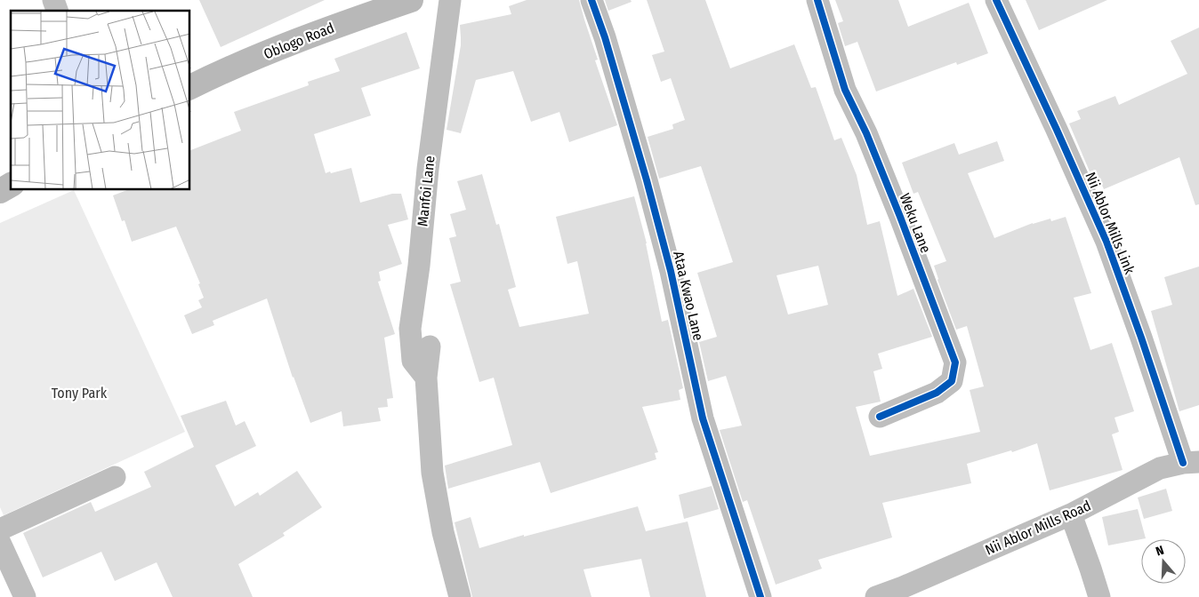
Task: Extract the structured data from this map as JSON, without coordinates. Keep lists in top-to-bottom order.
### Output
{
  "streets": {
    "main road": ["Oblogo Road"],
    "street": [
      "Manfoi Lane",
      "Weku Lane",
      "Nii Ablor Mills Link",
      "Ataa Kwao Lane",
      "Nii Ablor Mills Road"
    ]
  },
  "crossings": [
    ["Nii Ablor Mills Link", "Nii Ablor Mills Road"]
  ],
  "parks": ["Tony Park"],
  "north": "top"
}
